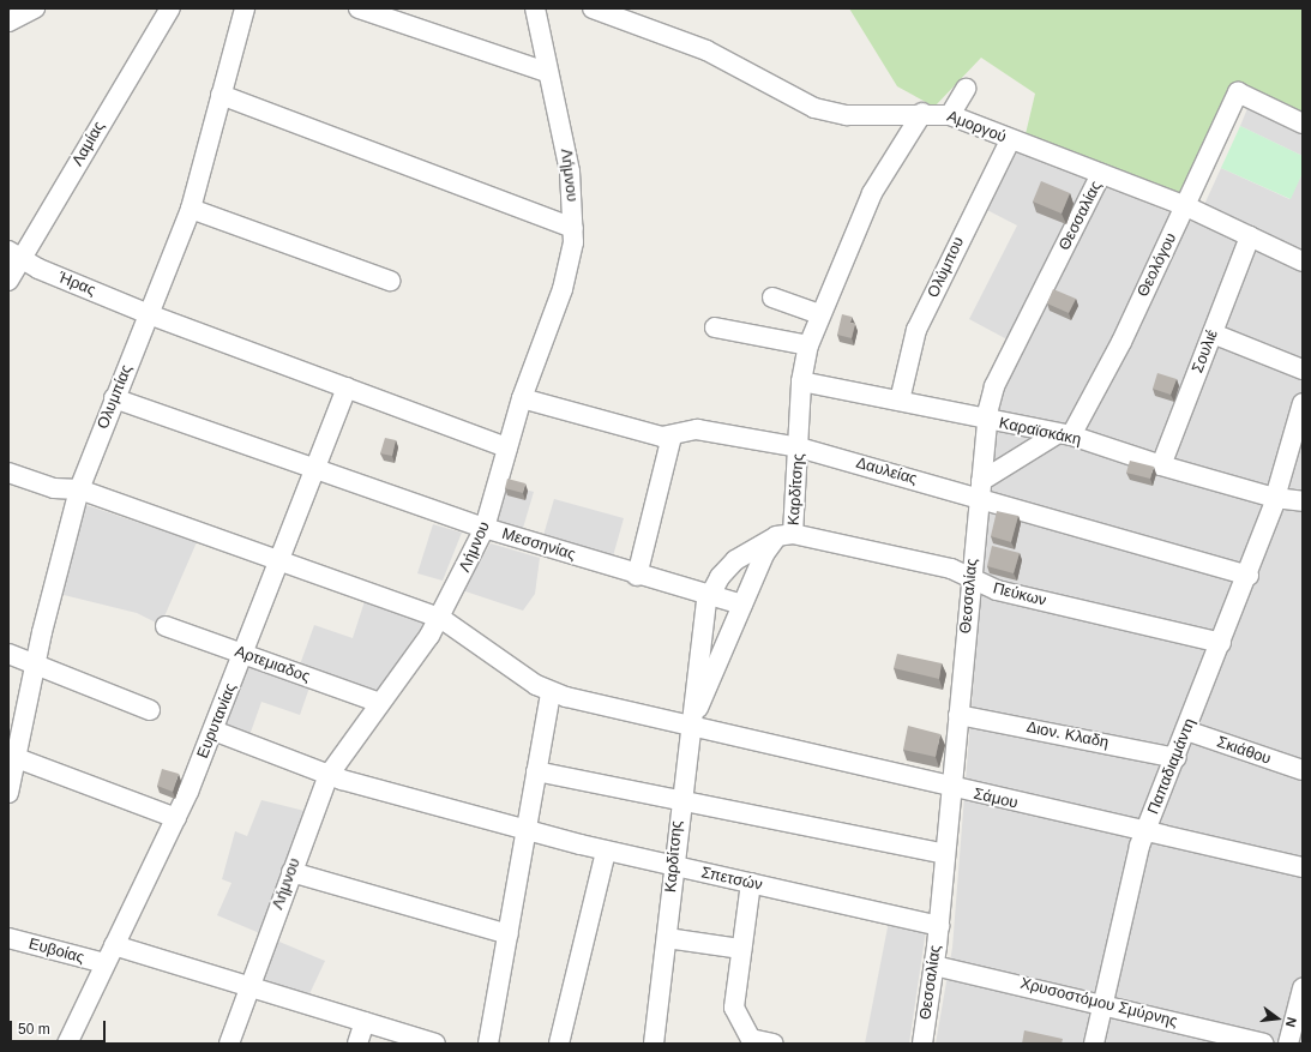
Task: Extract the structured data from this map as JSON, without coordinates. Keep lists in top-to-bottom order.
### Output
{
  "streets": {
    "street": [
      "Αμοργού",
      "Λαμίας",
      "Λήμνου",
      "Θεσσαλίας",
      "Θεολόγου",
      "Ολύμπου",
      "Ήρας",
      "Σουλιέ",
      "Ολυμπίας",
      "Καραϊσκάκη",
      "Δαυλείας",
      "Καρδίτσης",
      "Μεσσηνίας",
      "Πεύκων",
      "Αρτεμιαδος",
      "Ευρυτανίας",
      "Διον. Κλαδη",
      "Σκιάθου",
      "Παπαδιαμάντη",
      "Σάμου",
      "Σπετσών",
      "Ευβοίας",
      "Χρυσοστόμου Σμύρνης"
    ]
  },
  "crossings": [
    ["Αμοργού", "Θεσσαλίας"],
    ["Αμοργού", "Θεολόγου"],
    ["Αμοργού", "Ολύμπου"],
    ["Αμοργού", "Σουλιέ"],
    ["Αμοργού", "Καρδίτσης"],
    ["Λαμίας", "Ήρας"],
    ["Λήμνου", "Ήρας"],
    ["Λήμνου", "Μεσσηνίας"],
    ["Λήμνου", "Αρτεμιαδος"],
    ["Λήμνου", "Σπετσών"],
    ["Θεσσαλίας", "Καραϊσκάκη"],
    ["Θεσσαλίας", "Δαυλείας"],
    ["Θεσσαλίας", "Πεύκων"],
    ["Θεσσαλίας", "Διον. Κλαδη"],
    ["Θεσσαλίας", "Σάμου"],
    ["Θεσσαλίας", "Σπετσών"],
    ["Θεσσαλίας", "Χρυσοστόμου Σμύρνης"],
    ["Θεολόγου", "Καραϊσκάκη"],
    ["Ολύμπου", "Καραϊσκάκη"],
    ["Ήρας", "Ολυμπίας"],
    ["Ήρας", "Ευρυτανίας"],
    ["Σουλιέ", "Καραϊσκάκη"],
    ["Ολυμπίας", "Μεσσηνίας"],
    ["Καραϊσκάκη", "Καρδίτσης"],
    ["Καραϊσκάκη", "Παπαδιαμάντη"],
    ["Δαυλείας", "Καρδίτσης"],
    ["Δαυλείας", "Παπαδιαμάντη"],
    ["Καρδίτσης", "Μεσσηνίας"],
    ["Καρδίτσης", "Πεύκων"],
    ["Καρδίτσης", "Σάμου"],
    ["Καρδίτσης", "Σπετσών"],
    ["Μεσσηνίας", "Ευρυτανίας"],
    ["Πεύκων", "Παπαδιαμάντη"],
    ["Αρτεμιαδος", "Ευρυτανίας"],
    ["Ευρυτανίας", "Σπετσών"],
    ["Ευρυτανίας", "Ευβοίας"],
    ["Διον. Κλαδη", "Παπαδιαμάντη"],
    ["Σκιάθου", "Παπαδιαμάντη"],
    ["Παπαδιαμάντη", "Σάμου"],
    ["Παπαδιαμάντη", "Χρυσοστόμου Σμύρνης"]
  ],
  "scale_bar": "50 m",
  "north": "right"
}
